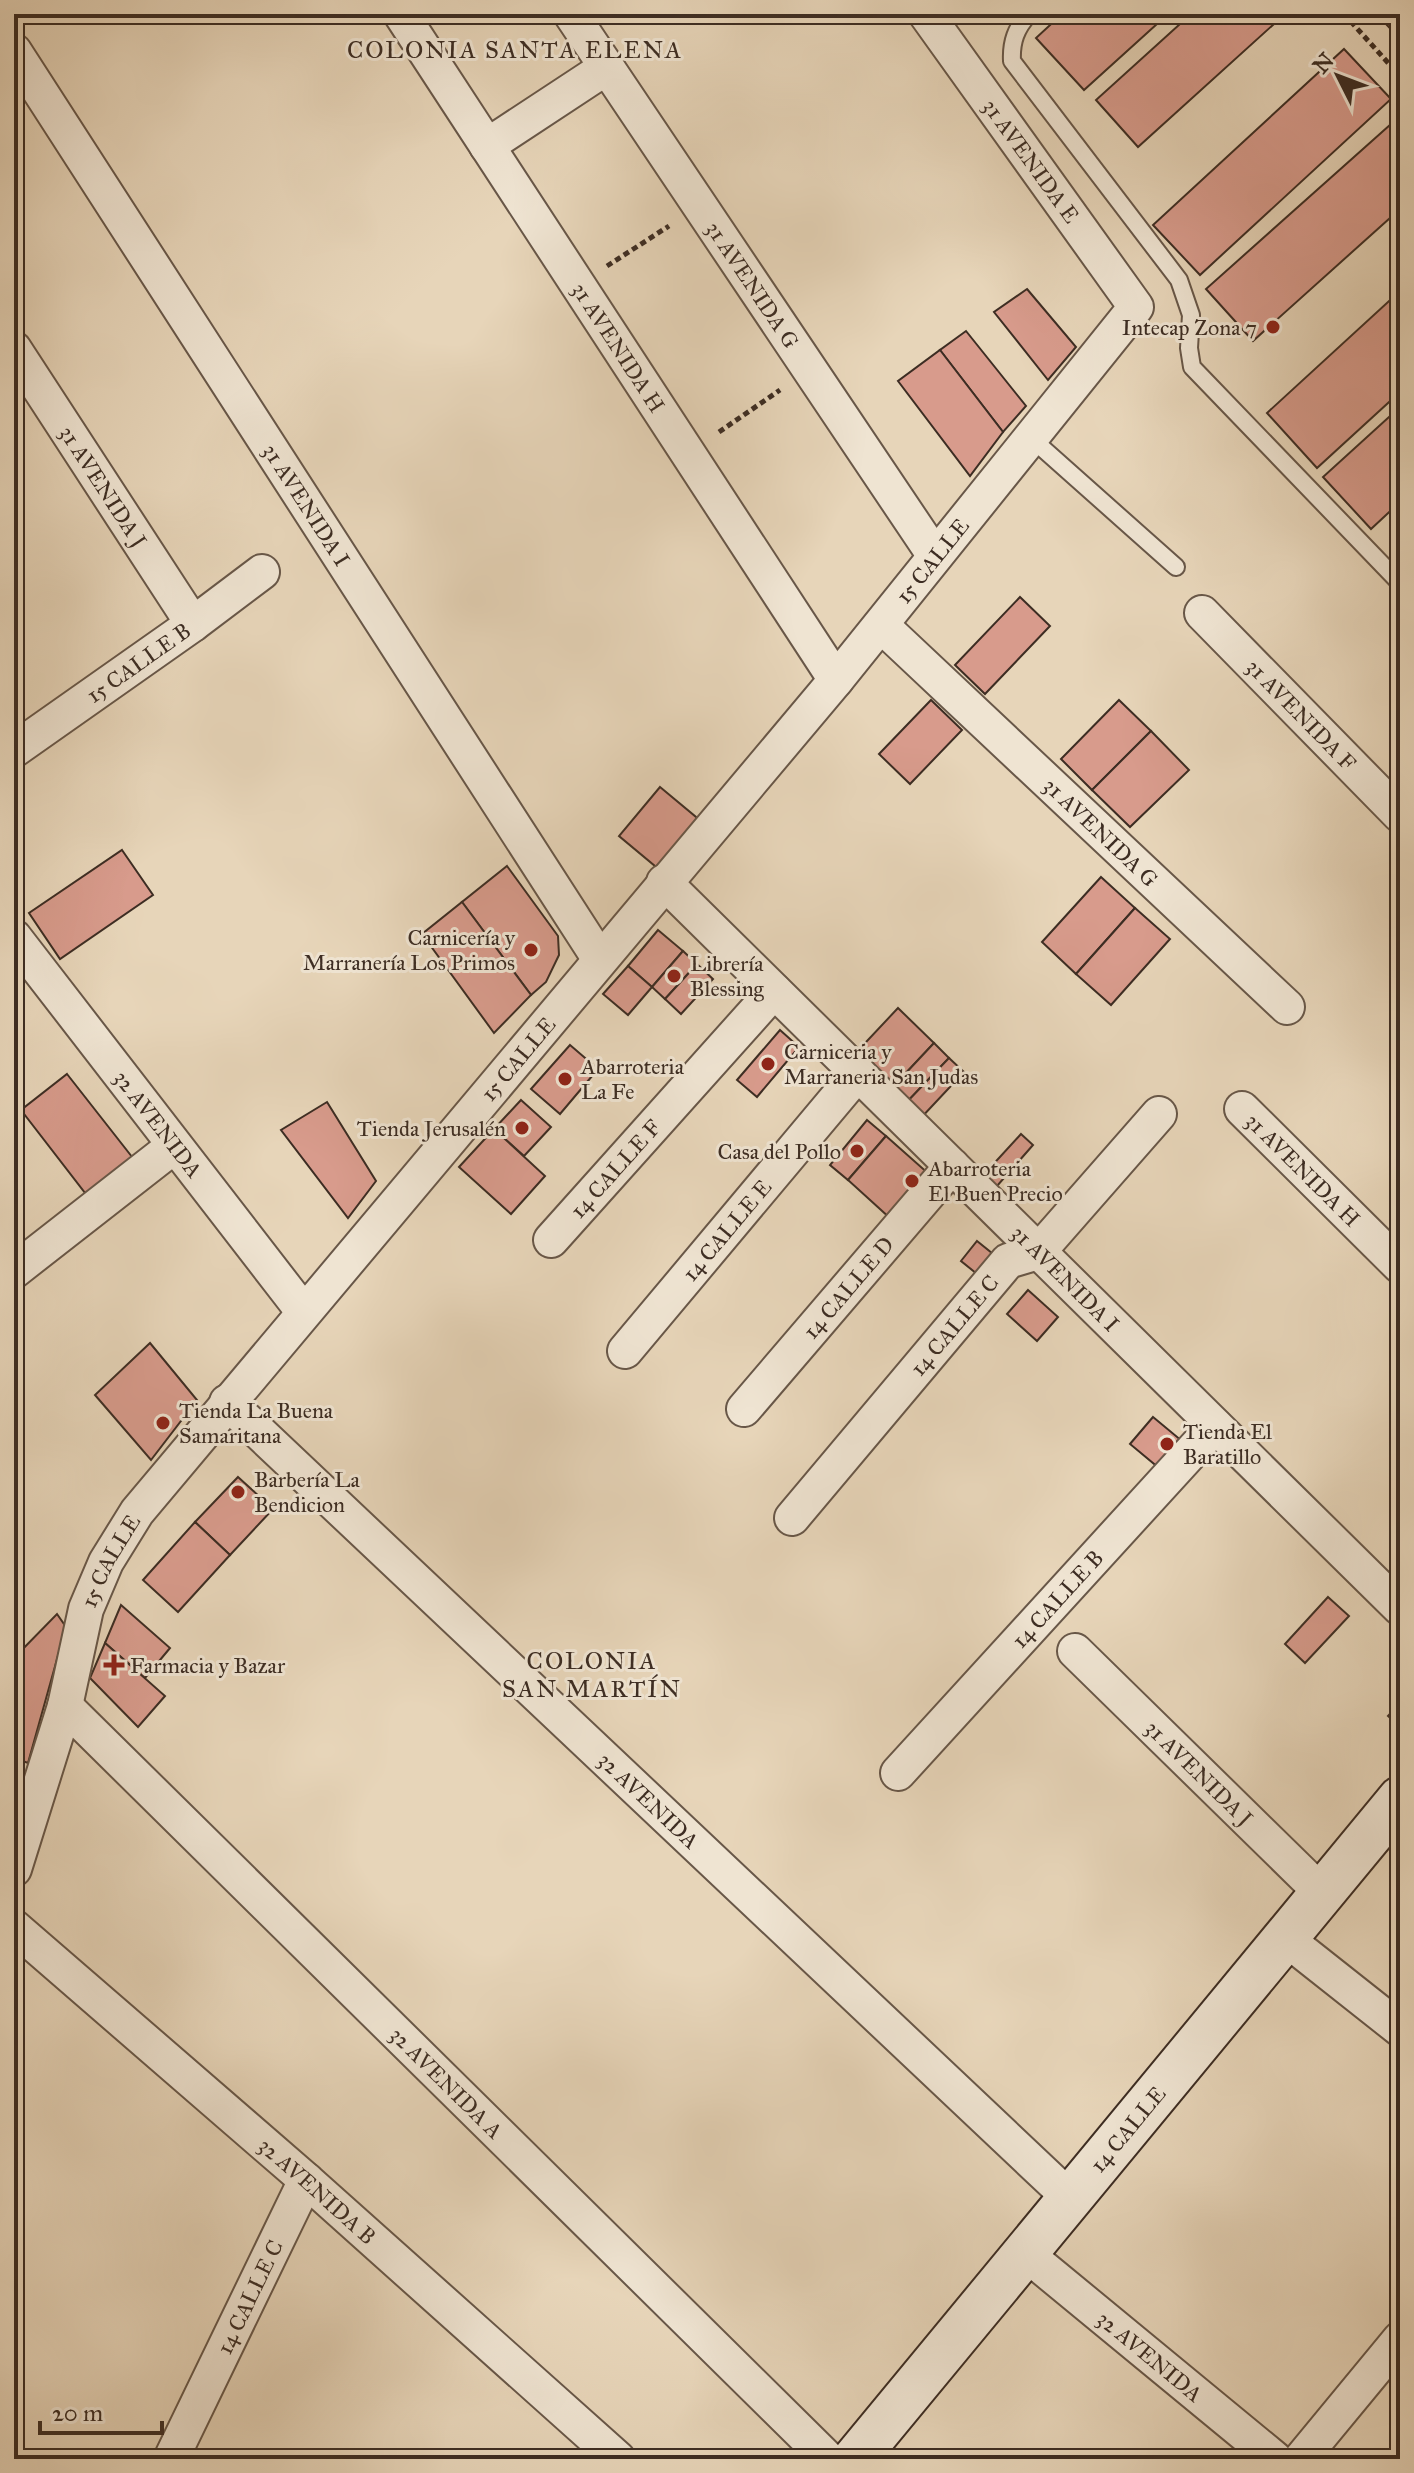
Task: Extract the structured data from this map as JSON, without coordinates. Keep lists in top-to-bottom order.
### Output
{
  "streets": {
    "street": [
      "31 AVENIDA E",
      "31 AVENIDA G",
      "31 AVENIDA H",
      "31 AVENIDA J",
      "31 AVENIDA I",
      "15 CALLE",
      "15 CALLE B",
      "31 AVENIDA F",
      "32 AVENIDA",
      "14 CALLE F",
      "14 CALLE E",
      "14 CALLE D",
      "14 CALLE C",
      "14 CALLE B",
      "32 AVENIDA A",
      "14 CALLE",
      "32 AVENIDA B"
    ]
  },
  "crossings": [
    ["31 AVENIDA E", "15 CALLE"],
    ["31 AVENIDA G", "15 CALLE"],
    ["31 AVENIDA H", "15 CALLE"],
    ["31 AVENIDA J", "15 CALLE B"],
    ["31 AVENIDA J", "14 CALLE"],
    ["31 AVENIDA I", "15 CALLE"],
    ["31 AVENIDA I", "14 CALLE F"],
    ["31 AVENIDA I", "14 CALLE E"],
    ["31 AVENIDA I", "14 CALLE D"],
    ["31 AVENIDA I", "14 CALLE C"],
    ["31 AVENIDA I", "14 CALLE B"],
    ["15 CALLE", "32 AVENIDA"],
    ["15 CALLE", "32 AVENIDA A"],
    ["32 AVENIDA", "14 CALLE"],
    ["14 CALLE C", "32 AVENIDA B"]
  ],
  "districts": ["COLONIA SANTA ELENA", "COLONIA SAN MARTÍN"],
  "places": {
    "other": [
      "Intecap Zona 7",
      "Carnicería y Marranería Los Primos",
      "Librería Blessing",
      "Carniceria y Marraneria San Judas",
      "Abarroteria La Fe",
      "Tienda Jerusalén",
      "Casa del Pollo",
      "Abarroteria El Buen Precio",
      "Tienda La Buena Samaritana",
      "Tienda El Baratillo",
      "Barbería La Bendicion"
    ],
    "health": ["Farmacia y Bazar"]
  },
  "scale_bar": "20 m",
  "north": "top left"
}
